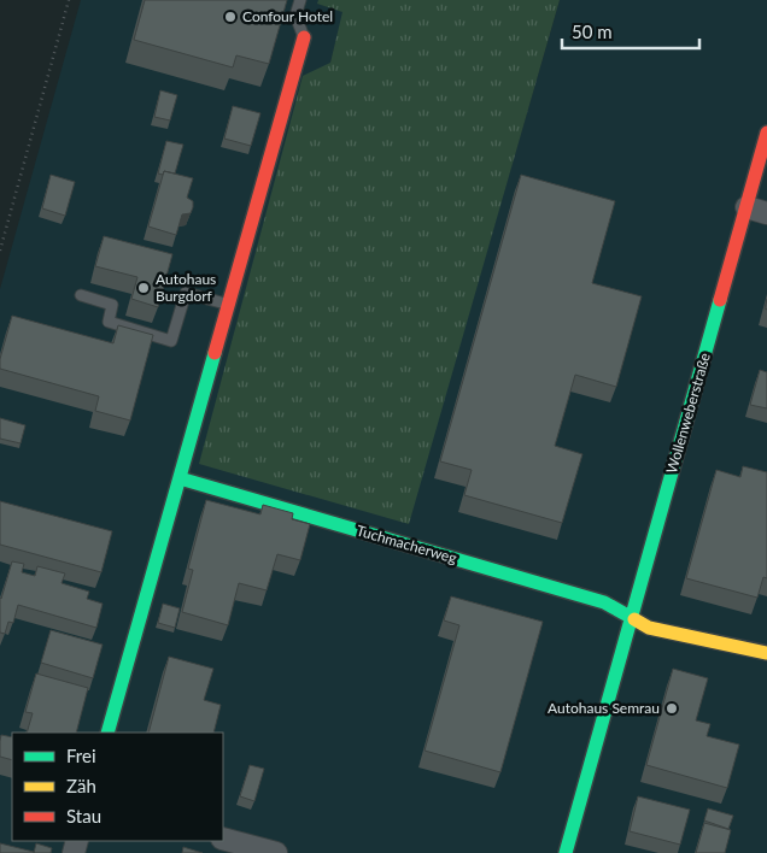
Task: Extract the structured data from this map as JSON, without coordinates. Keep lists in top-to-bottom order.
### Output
{
  "streets": {
    "street": ["Wollenweberstraße", "Tuchmacherweg"]
  },
  "crossings": [
    ["Wollenweberstraße", "Tuchmacherweg"]
  ],
  "places": ["Confour Hotel", "Autohaus Burgdorf", "Autohaus Semrau"],
  "legend": ["Frei", "Zäh", "Stau"],
  "scale_bar": "50 m"
}
